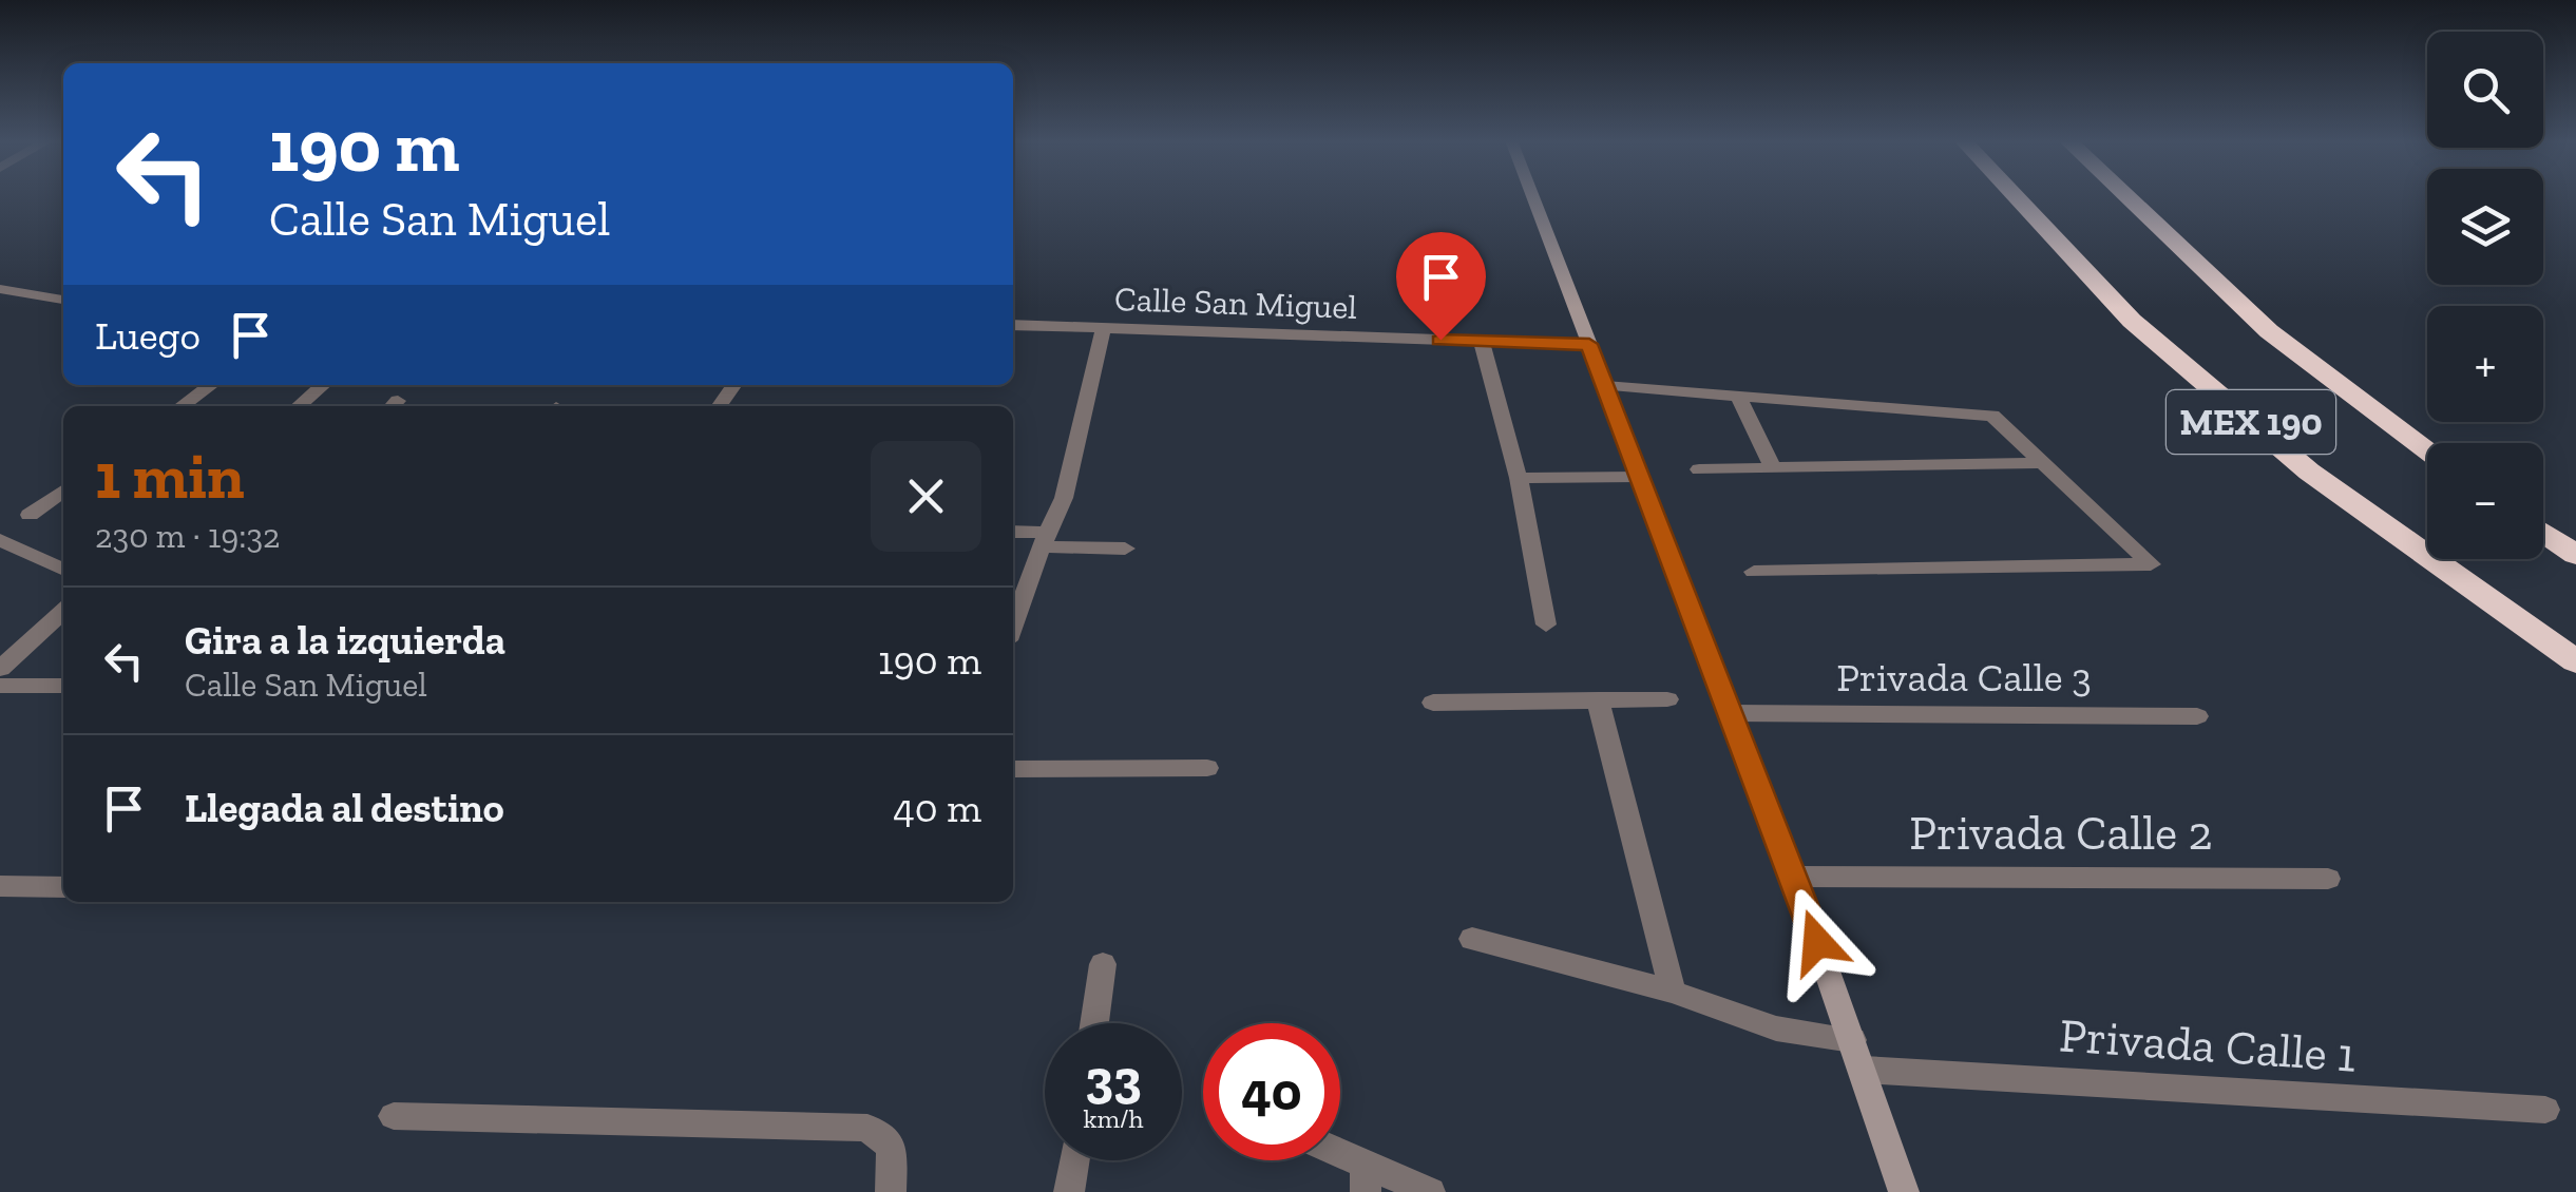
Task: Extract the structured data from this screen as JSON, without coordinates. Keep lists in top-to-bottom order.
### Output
{
  "streets": {
    "highway": ["MEX 190"],
    "street": [
      "Calle San Miguel",
      "Privada Calle 3",
      "Privada Calle 2",
      "Privada Calle 1"
    ]
  },
  "page": {
    "map_buttons": ["+", "−"],
    "turn": ["190 m", "Calle San Miguel"],
    "then": "Luego",
    "heading": ["1 min", "230 m · 19:32"],
    "list": [
      {
        "name": "Gira a la izquierda",
        "note": "Calle San Miguel",
        "value": "190 m"
      },
      {
        "name": "Llegada al destino",
        "value": "40 m"
      }
    ],
    "speed": "33 km/h",
    "limit": "40"
  }
}
